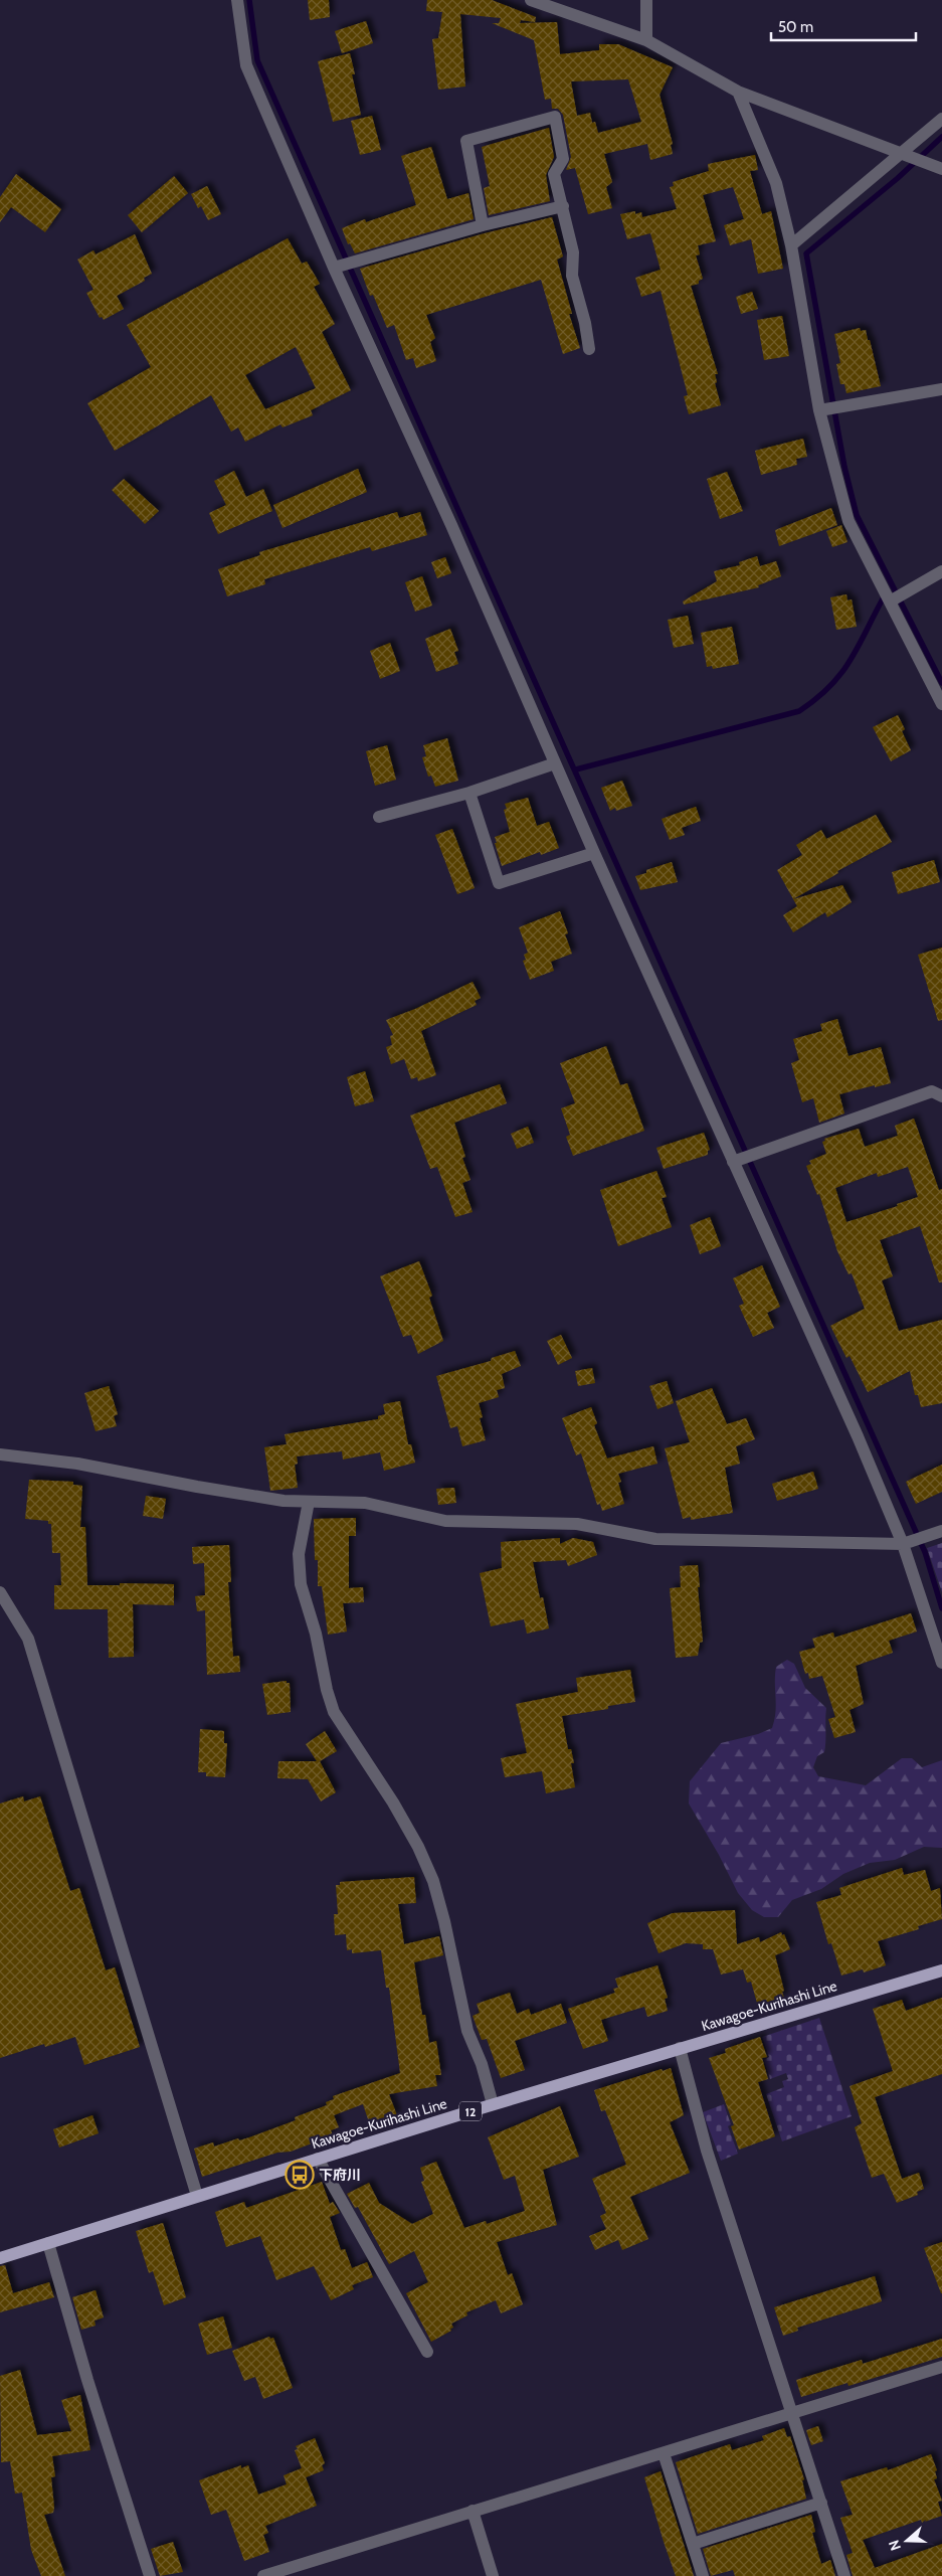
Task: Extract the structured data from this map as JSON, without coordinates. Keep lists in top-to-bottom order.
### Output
{
  "streets": {
    "main road": ["Kawagoe-Kurihashi Line", "12"]
  },
  "places": {
    "bus stop": ["下府川"]
  },
  "scale_bar": "50 m",
  "north": "left"
}
